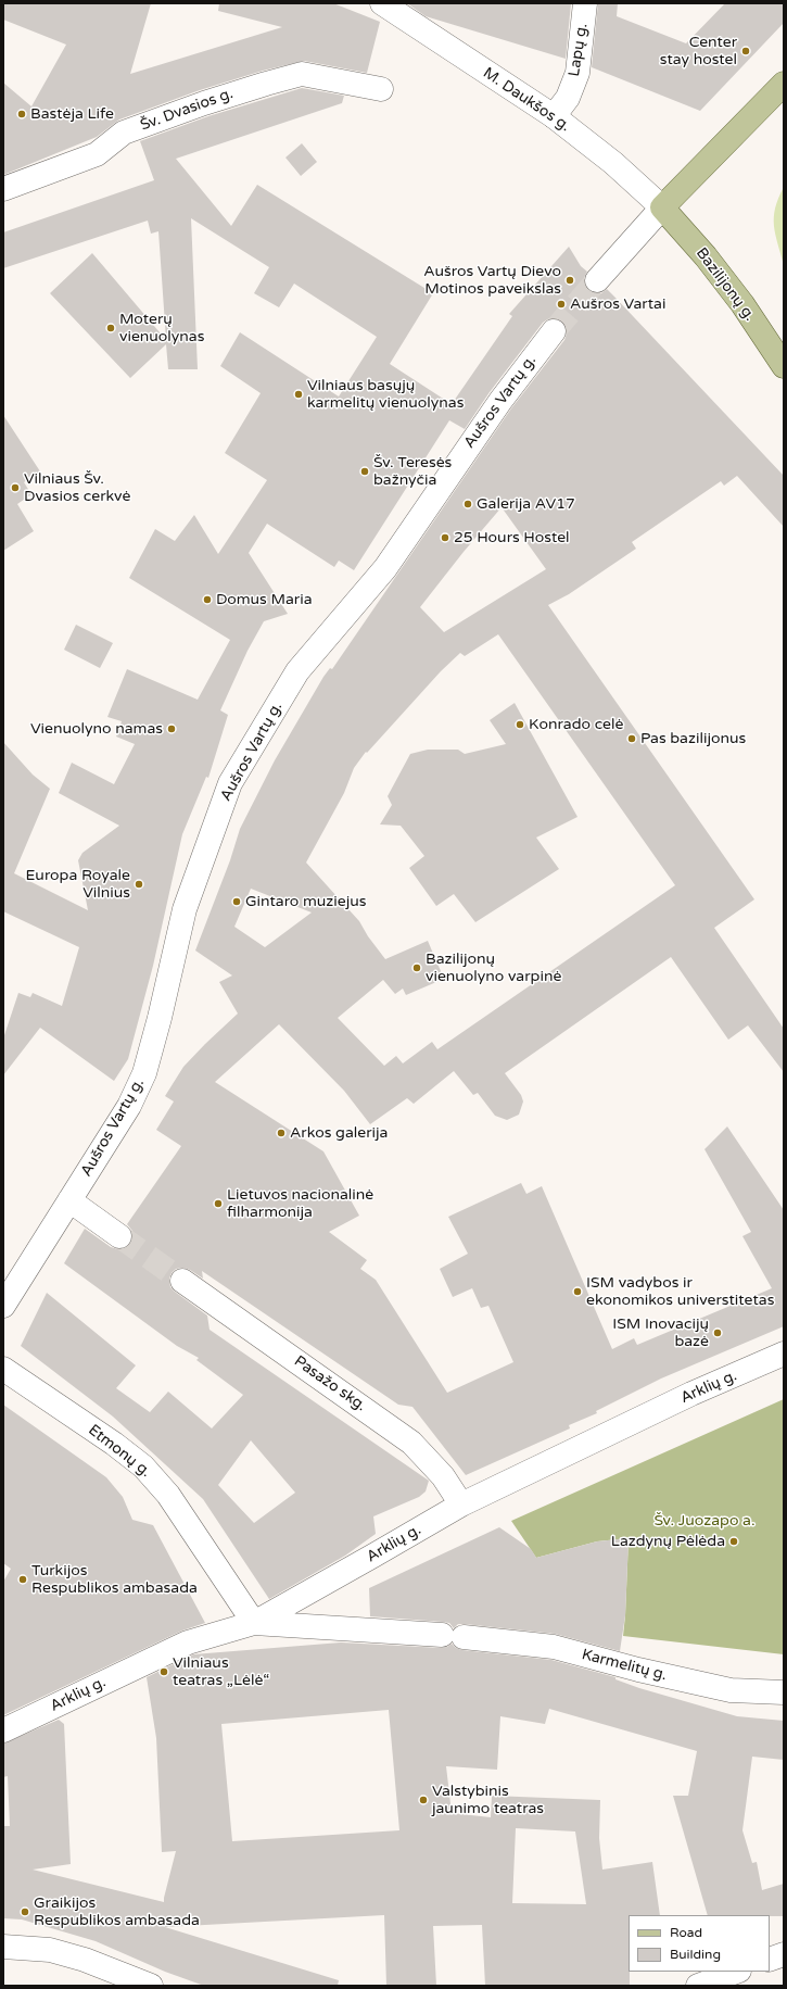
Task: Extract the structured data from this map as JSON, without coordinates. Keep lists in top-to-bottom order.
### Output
{
  "streets": {
    "main road": ["Bazilijonų g."],
    "street": [
      "Lapų g.",
      "M. Daukšos g.",
      "Šv. Dvasios g.",
      "Aušros Vartų g.",
      "Pasažo skg.",
      "Arklių g.",
      "Etmonų g.",
      "Karmelitų g."
    ]
  },
  "crossings": [
    ["Lapų g.", "M. Daukšos g."],
    ["M. Daukšos g.", "Bazilijonų g."],
    ["Pasažo skg.", "Arklių g."],
    ["Arklių g.", "Etmonų g."],
    ["Arklių g.", "Karmelitų g."],
    ["Etmonų g.", "Karmelitų g."]
  ],
  "parks": ["Šv. Juozapo a."],
  "places": [
    "Center stay hostel",
    "Bastėja Life",
    "Aušros Vartų Dievo Motinos paveikslas",
    "Aušros Vartai",
    "Moterų vienuolynas",
    "Vilniaus basųjų karmelitų vienuolynas",
    "Šv. Teresės bažnyčia",
    "Vilniaus Šv. Dvasios cerkvė",
    "Galerija AV17",
    "25 Hours Hostel",
    "Domus Maria",
    "Konrado celė",
    "Vienuolyno namas",
    "Pas bazilijonus",
    "Europa Royale Vilnius",
    "Gintaro muziejus",
    "Bazilijonų vienuolyno varpinė",
    "Arkos galerija",
    "Lietuvos nacionalinė filharmonija",
    "ISM vadybos ir ekonomikos universtitetas",
    "ISM Inovacijų bazė",
    "Lazdynų Pėlėda",
    "Turkijos Respublikos ambasada",
    "Vilniaus teatras „Lėlė“",
    "Valstybinis jaunimo teatras",
    "Graikijos Respublikos ambasada"
  ],
  "legend": ["Road", "Building"]
}
